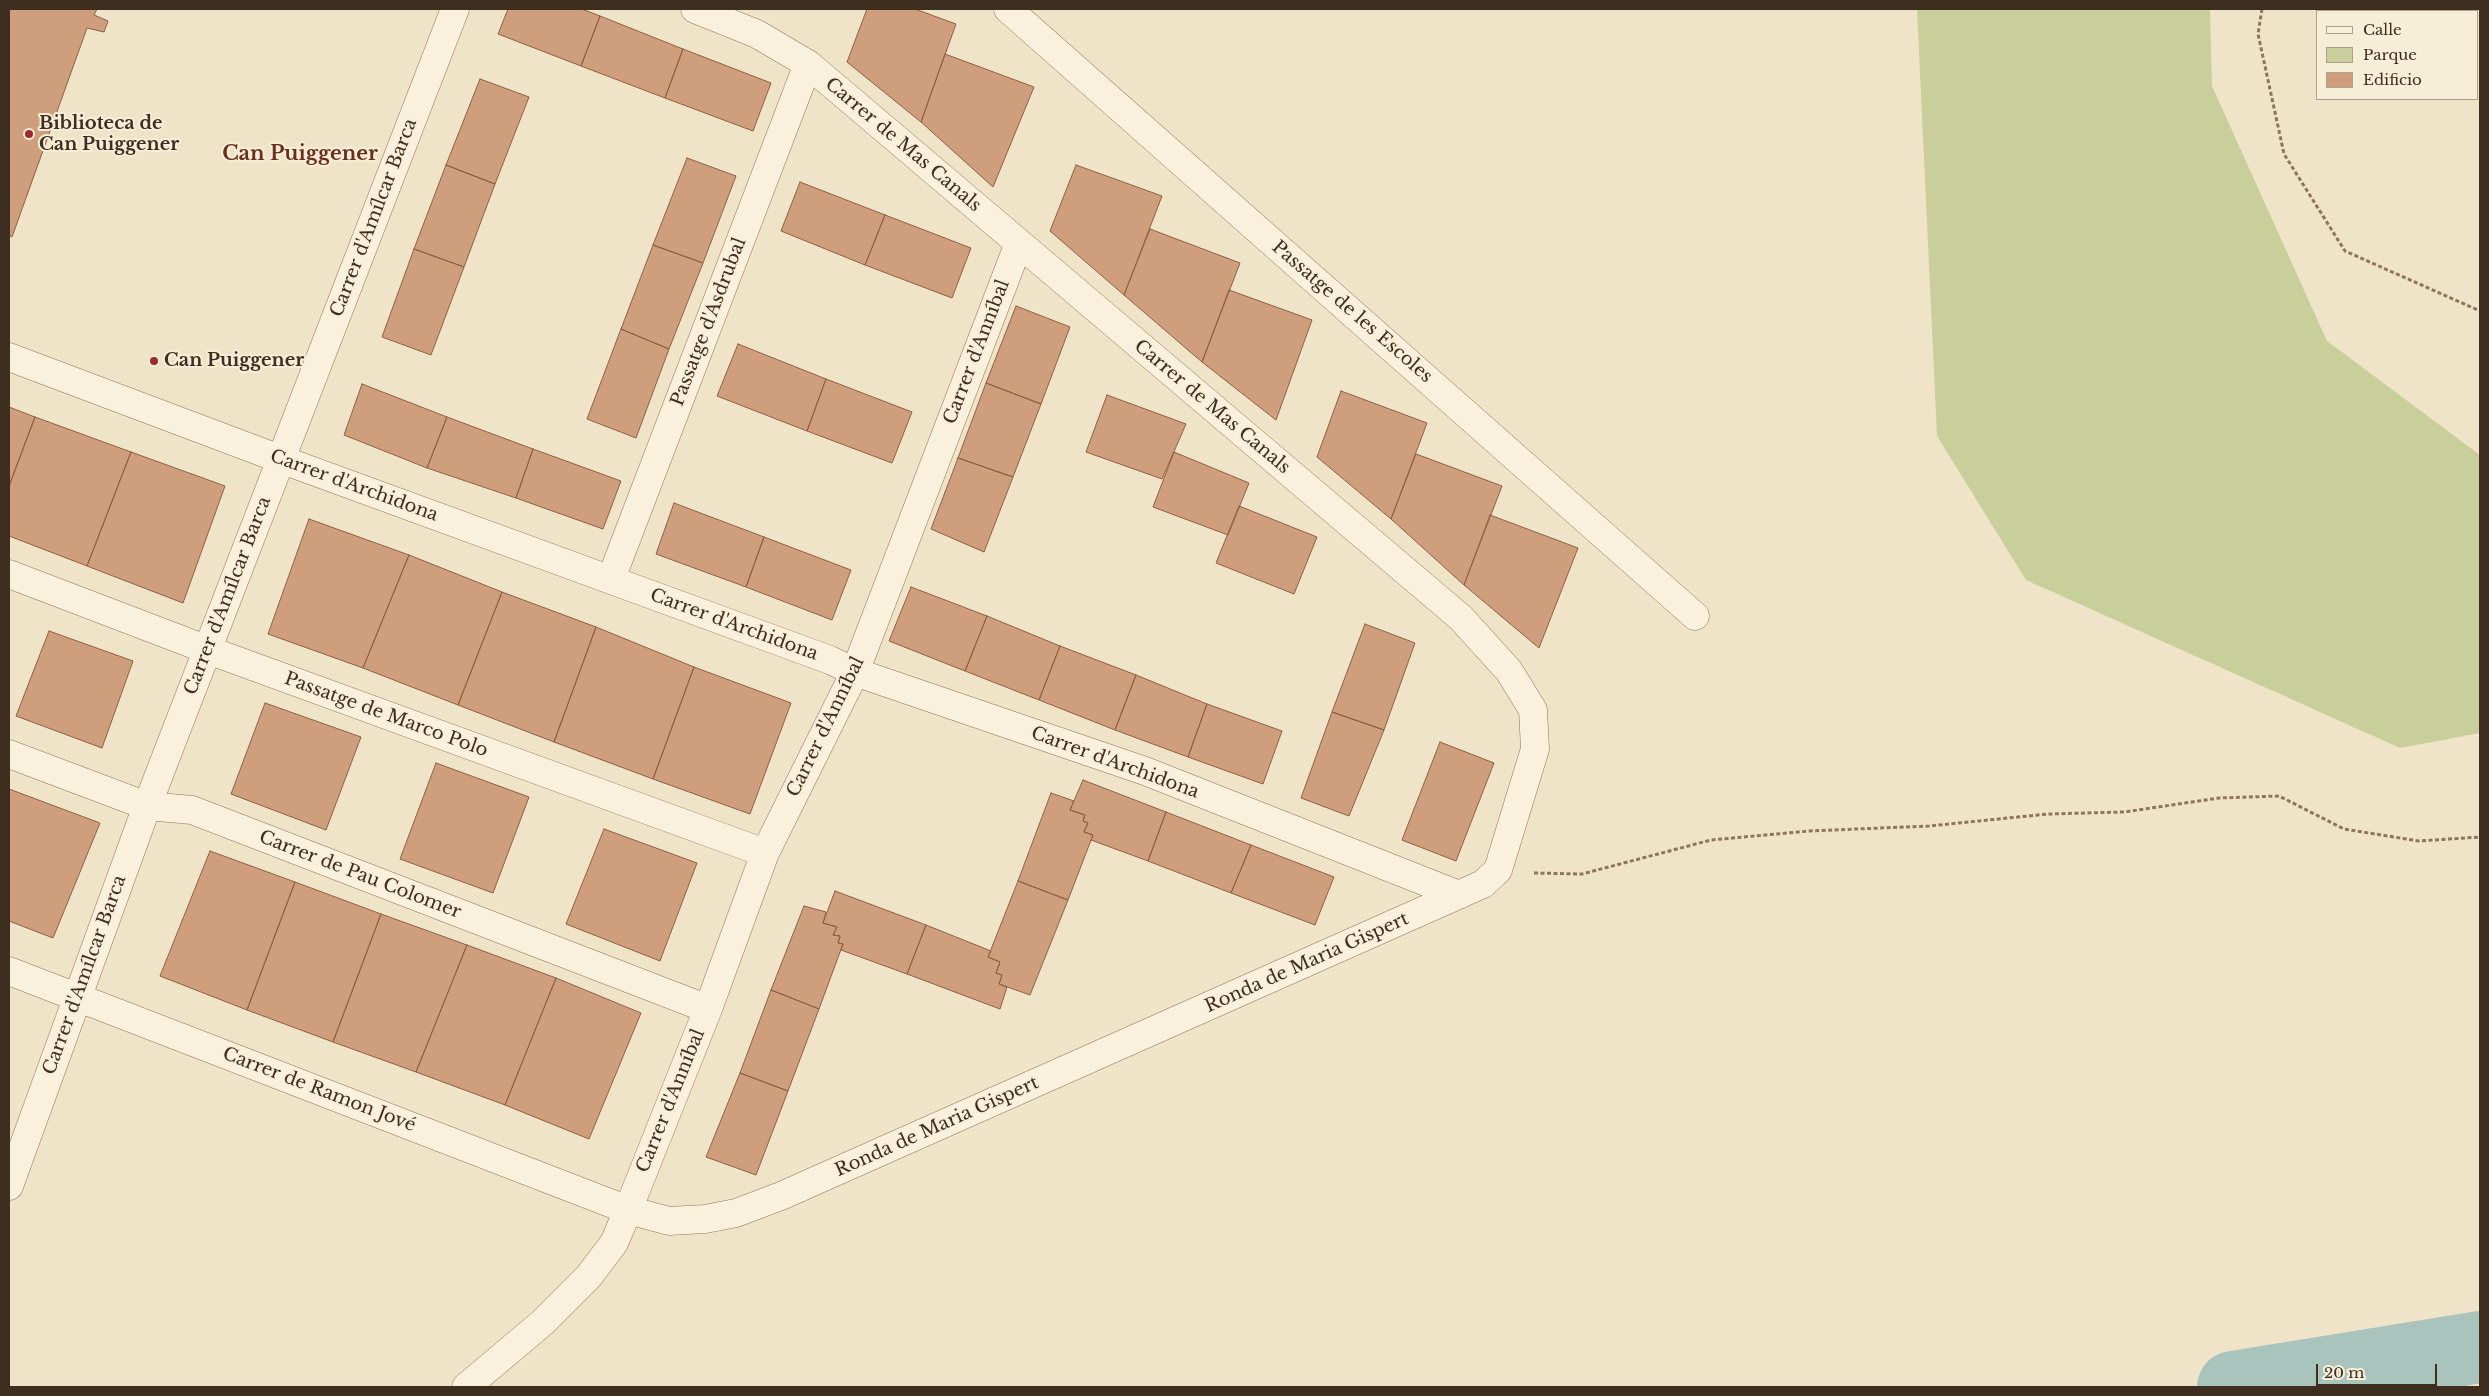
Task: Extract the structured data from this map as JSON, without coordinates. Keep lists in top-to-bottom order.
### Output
{
  "streets": {
    "street": [
      "Carrer de Mas Canals",
      "Carrer d'Amílcar Barca",
      "Passatge de les Escoles",
      "Passatge d'Asdrubal",
      "Carrer d'Anníbal",
      "Carrer d'Archidona",
      "Passatge de Marco Polo",
      "Carrer de Pau Colomer",
      "Ronda de Maria Gispert",
      "Carrer de Ramon Jové"
    ]
  },
  "crossings": [
    ["Carrer de Mas Canals", "Passatge d'Asdrubal"],
    ["Carrer de Mas Canals", "Carrer d'Anníbal"],
    ["Carrer d'Amílcar Barca", "Carrer d'Archidona"],
    ["Carrer d'Amílcar Barca", "Passatge de Marco Polo"],
    ["Carrer d'Amílcar Barca", "Carrer de Pau Colomer"],
    ["Carrer d'Amílcar Barca", "Carrer de Ramon Jové"],
    ["Passatge d'Asdrubal", "Carrer d'Archidona"],
    ["Carrer d'Anníbal", "Carrer d'Archidona"],
    ["Carrer d'Anníbal", "Passatge de Marco Polo"],
    ["Carrer d'Anníbal", "Carrer de Pau Colomer"],
    ["Carrer d'Anníbal", "Ronda de Maria Gispert"],
    ["Carrer d'Anníbal", "Carrer de Ramon Jové"],
    ["Carrer d'Archidona", "Ronda de Maria Gispert"],
    ["Ronda de Maria Gispert", "Carrer de Ramon Jové"]
  ],
  "districts": ["Can Puiggener"],
  "places": ["Biblioteca de Can Puiggener", "Can Puiggener"],
  "legend": ["Calle", "Parque", "Edificio"],
  "scale_bar": "20 m"
}
